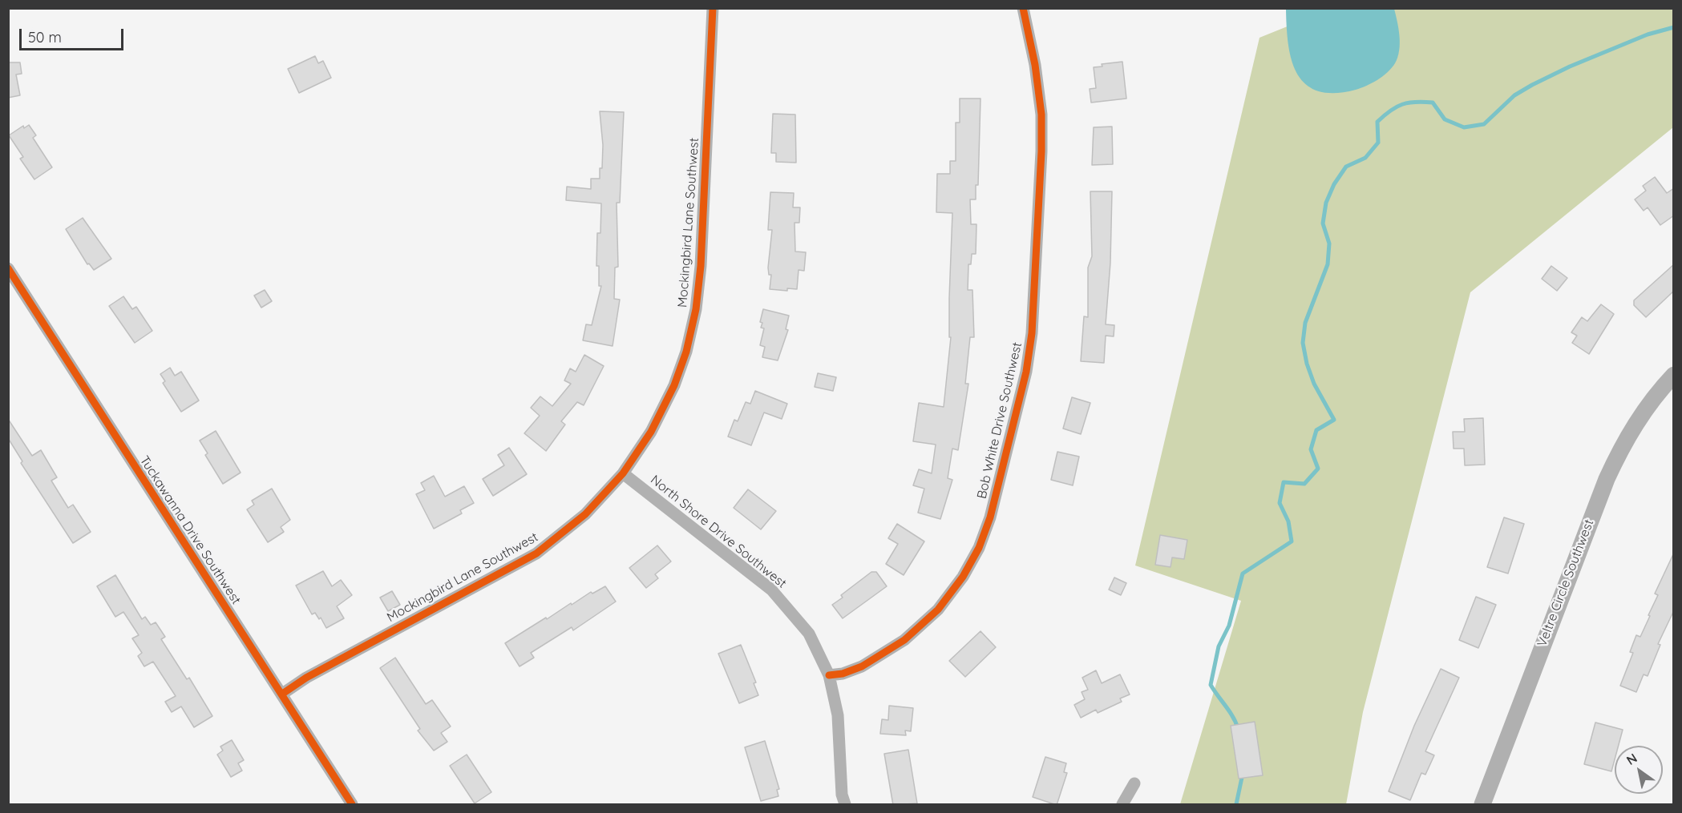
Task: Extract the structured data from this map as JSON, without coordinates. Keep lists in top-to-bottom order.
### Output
{
  "streets": {
    "street": [
      "Mockingbird Lane Southwest",
      "Bob White Drive Southwest",
      "Tuckawanna Drive Southwest",
      "North Shore Drive Southwest",
      "Veltre Circle Southwest"
    ]
  },
  "crossings": [
    ["Mockingbird Lane Southwest", "Tuckawanna Drive Southwest"],
    ["Mockingbird Lane Southwest", "North Shore Drive Southwest"],
    ["Bob White Drive Southwest", "North Shore Drive Southwest"]
  ],
  "scale_bar": "50 m",
  "north": "top left"
}
